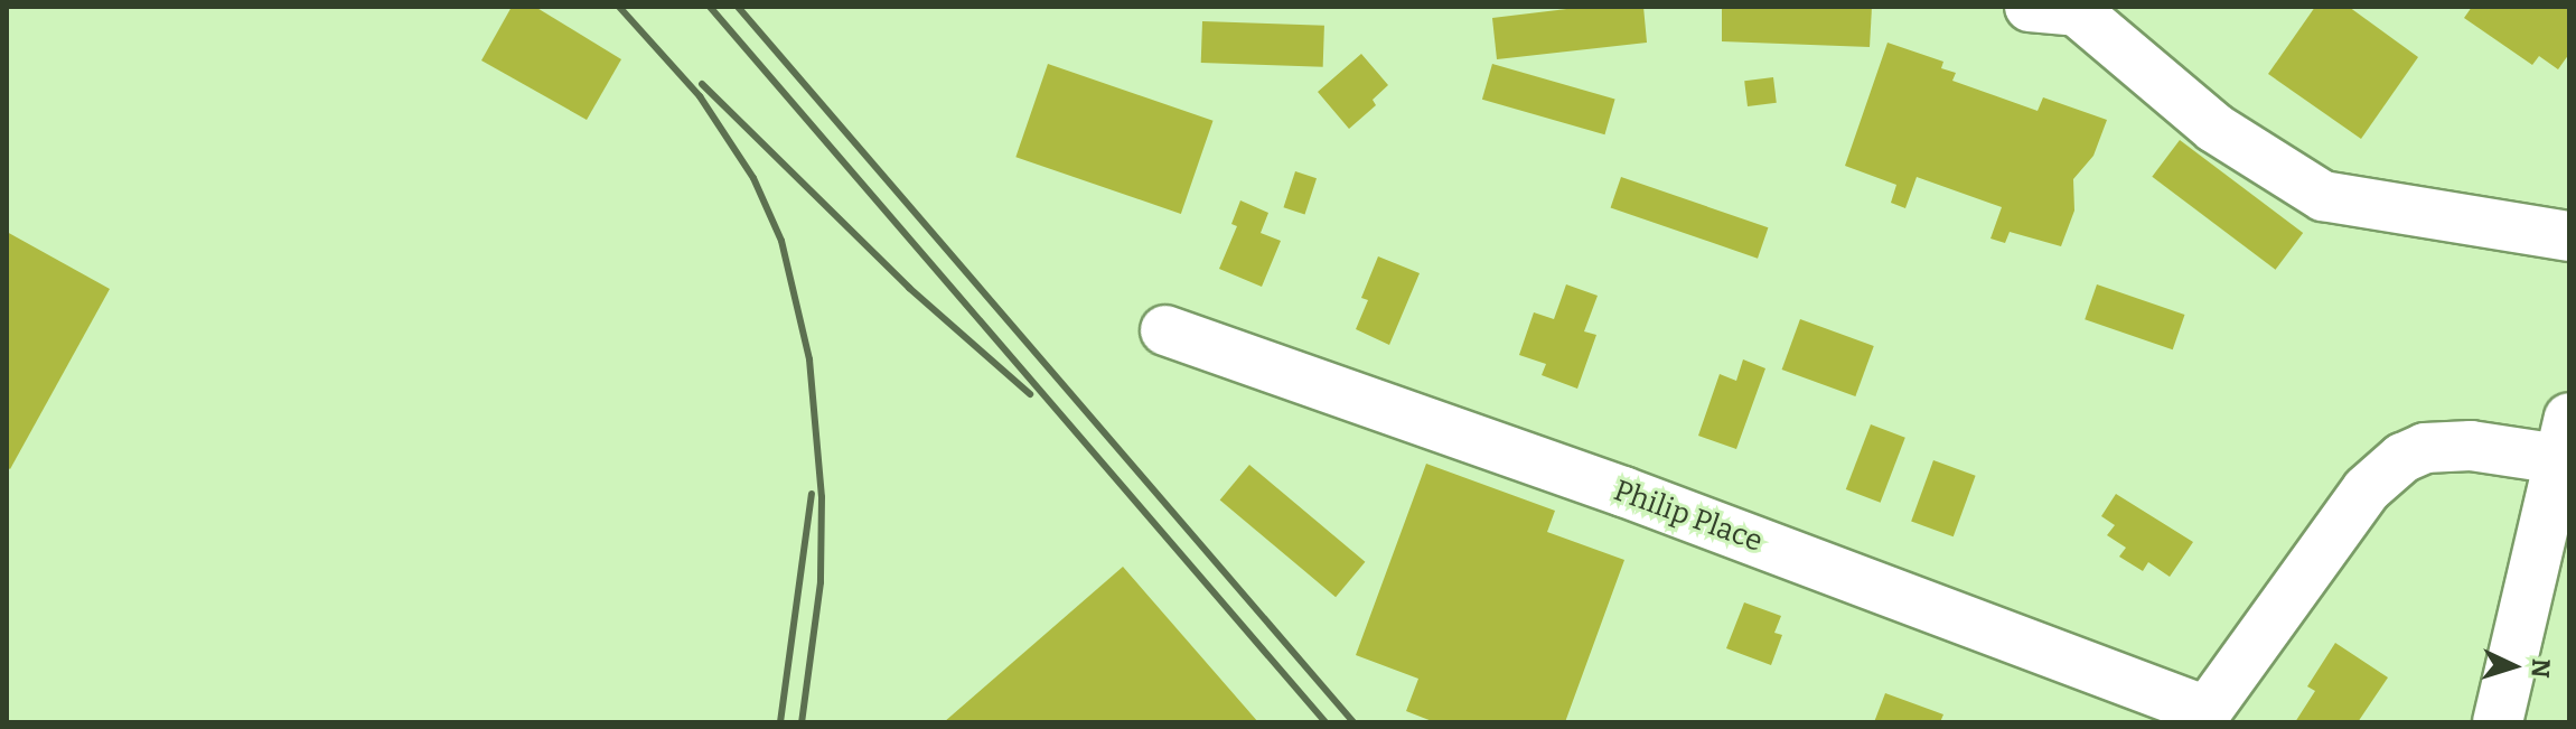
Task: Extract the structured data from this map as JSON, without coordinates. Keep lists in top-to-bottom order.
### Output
{
  "streets": {
    "street": ["Philip Place"]
  },
  "north": "right"
}
